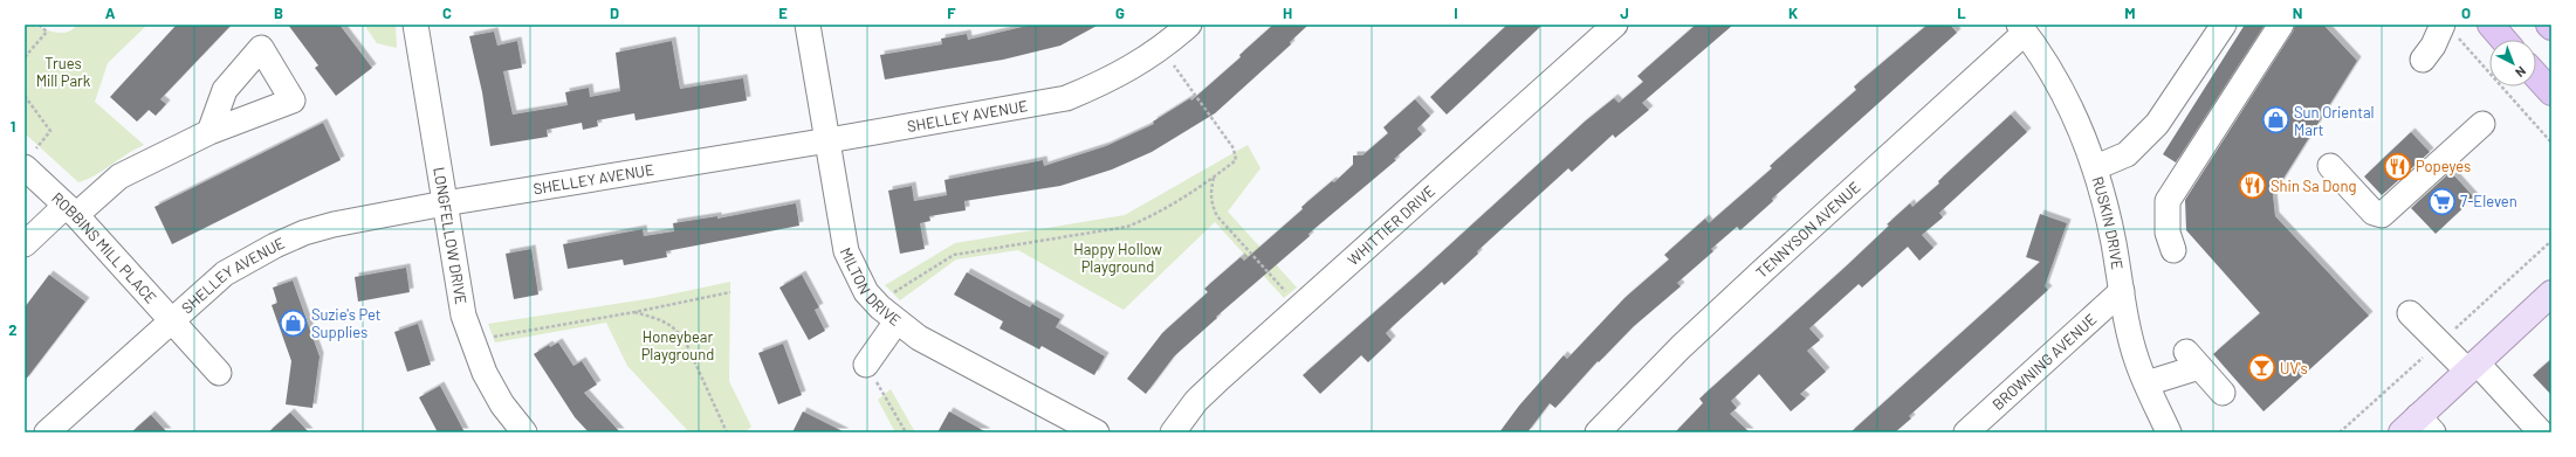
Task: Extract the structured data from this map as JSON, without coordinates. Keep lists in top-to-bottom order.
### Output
{
  "streets": {
    "street": [
      "SHELLEY AVENUE",
      "RUSKIN DRIVE",
      "WHITTIER DRIVE",
      "TENNYSON AVENUE",
      "LONGFELLOW DRIVE",
      "ROBBINS MILL PLACE",
      "MILTON DRIVE",
      "BROWNING AVENUE"
    ]
  },
  "crossings": [
    ["SHELLEY AVENUE", "LONGFELLOW DRIVE"],
    ["SHELLEY AVENUE", "ROBBINS MILL PLACE"],
    ["SHELLEY AVENUE", "MILTON DRIVE"],
    ["RUSKIN DRIVE", "TENNYSON AVENUE"],
    ["RUSKIN DRIVE", "BROWNING AVENUE"]
  ],
  "parks": ["Trues Mill Park", "Happy Hollow Playground", "Honeybear Playground"],
  "places": {
    "shop": ["Sun Oriental Mart", "Suzie's Pet Supplies"],
    "restaurant": ["Popeyes", "Shin Sa Dong"],
    "supermarket": ["7-Eleven"],
    "bar": ["UV's"]
  },
  "north": "bottom right",
  "grid": {
    "columns": [
      "A",
      "B",
      "C",
      "D",
      "E",
      "F",
      "G",
      "H",
      "I",
      "J",
      "K",
      "L",
      "M",
      "N",
      "O"
    ],
    "rows": ["1", "2"]
  }
}
